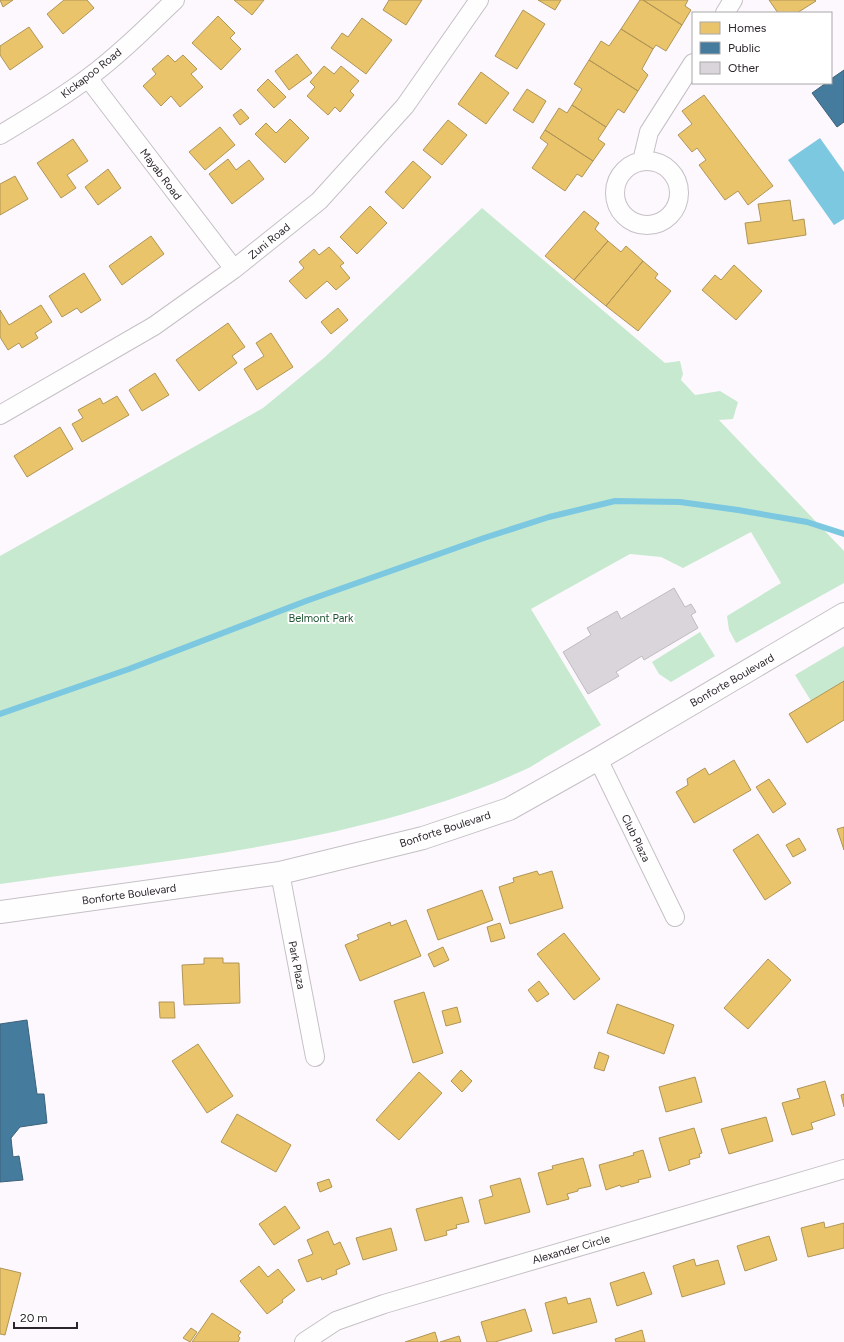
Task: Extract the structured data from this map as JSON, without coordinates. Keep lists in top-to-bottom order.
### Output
{
  "streets": {
    "main road": ["Bonforte Boulevard"],
    "street": [
      "Kickapoo Road",
      "Mayab Road",
      "Zuni Road",
      "Club Plaza",
      "Park Plaza",
      "Alexander Circle"
    ]
  },
  "crossings": [
    ["Kickapoo Road", "Mayab Road"],
    ["Mayab Road", "Zuni Road"],
    ["Bonforte Boulevard", "Club Plaza"],
    ["Bonforte Boulevard", "Park Plaza"]
  ],
  "parks": ["Belmont Park"],
  "legend": ["Homes", "Public", "Other"],
  "scale_bar": "20 m"
}
